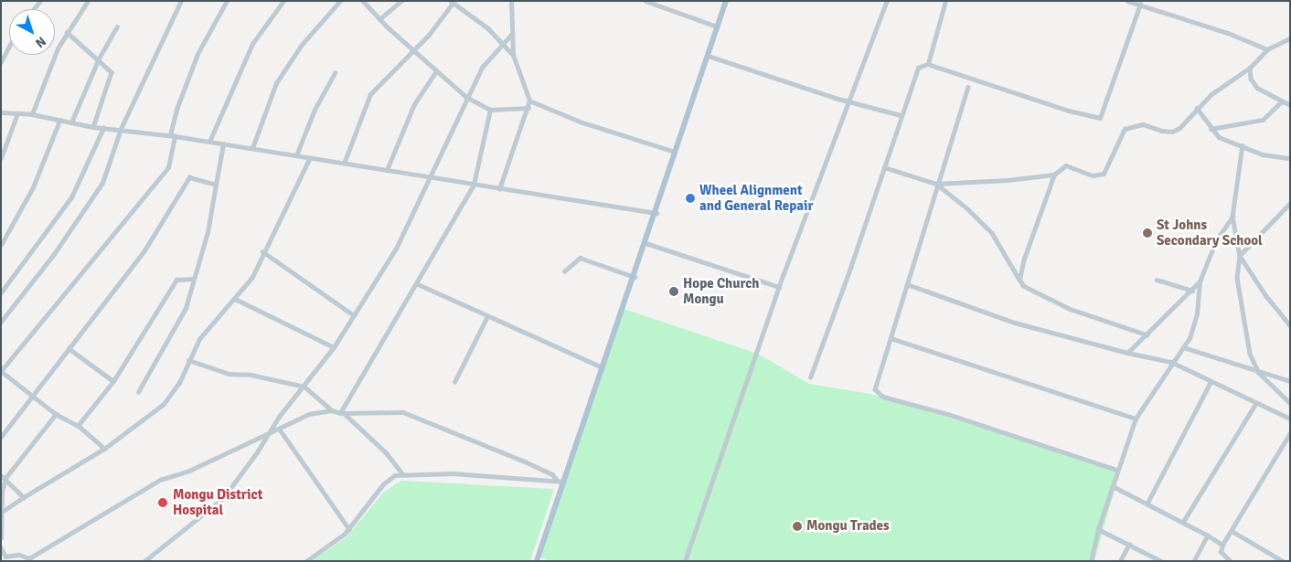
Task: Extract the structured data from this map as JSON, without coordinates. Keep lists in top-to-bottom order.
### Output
{
  "places": [
    "Wheel Alignment and General Repair",
    "St Johns Secondary School",
    "Hope Church Mongu",
    "Mongu District Hospital",
    "Mongu Trades"
  ],
  "north": "bottom right"
}
